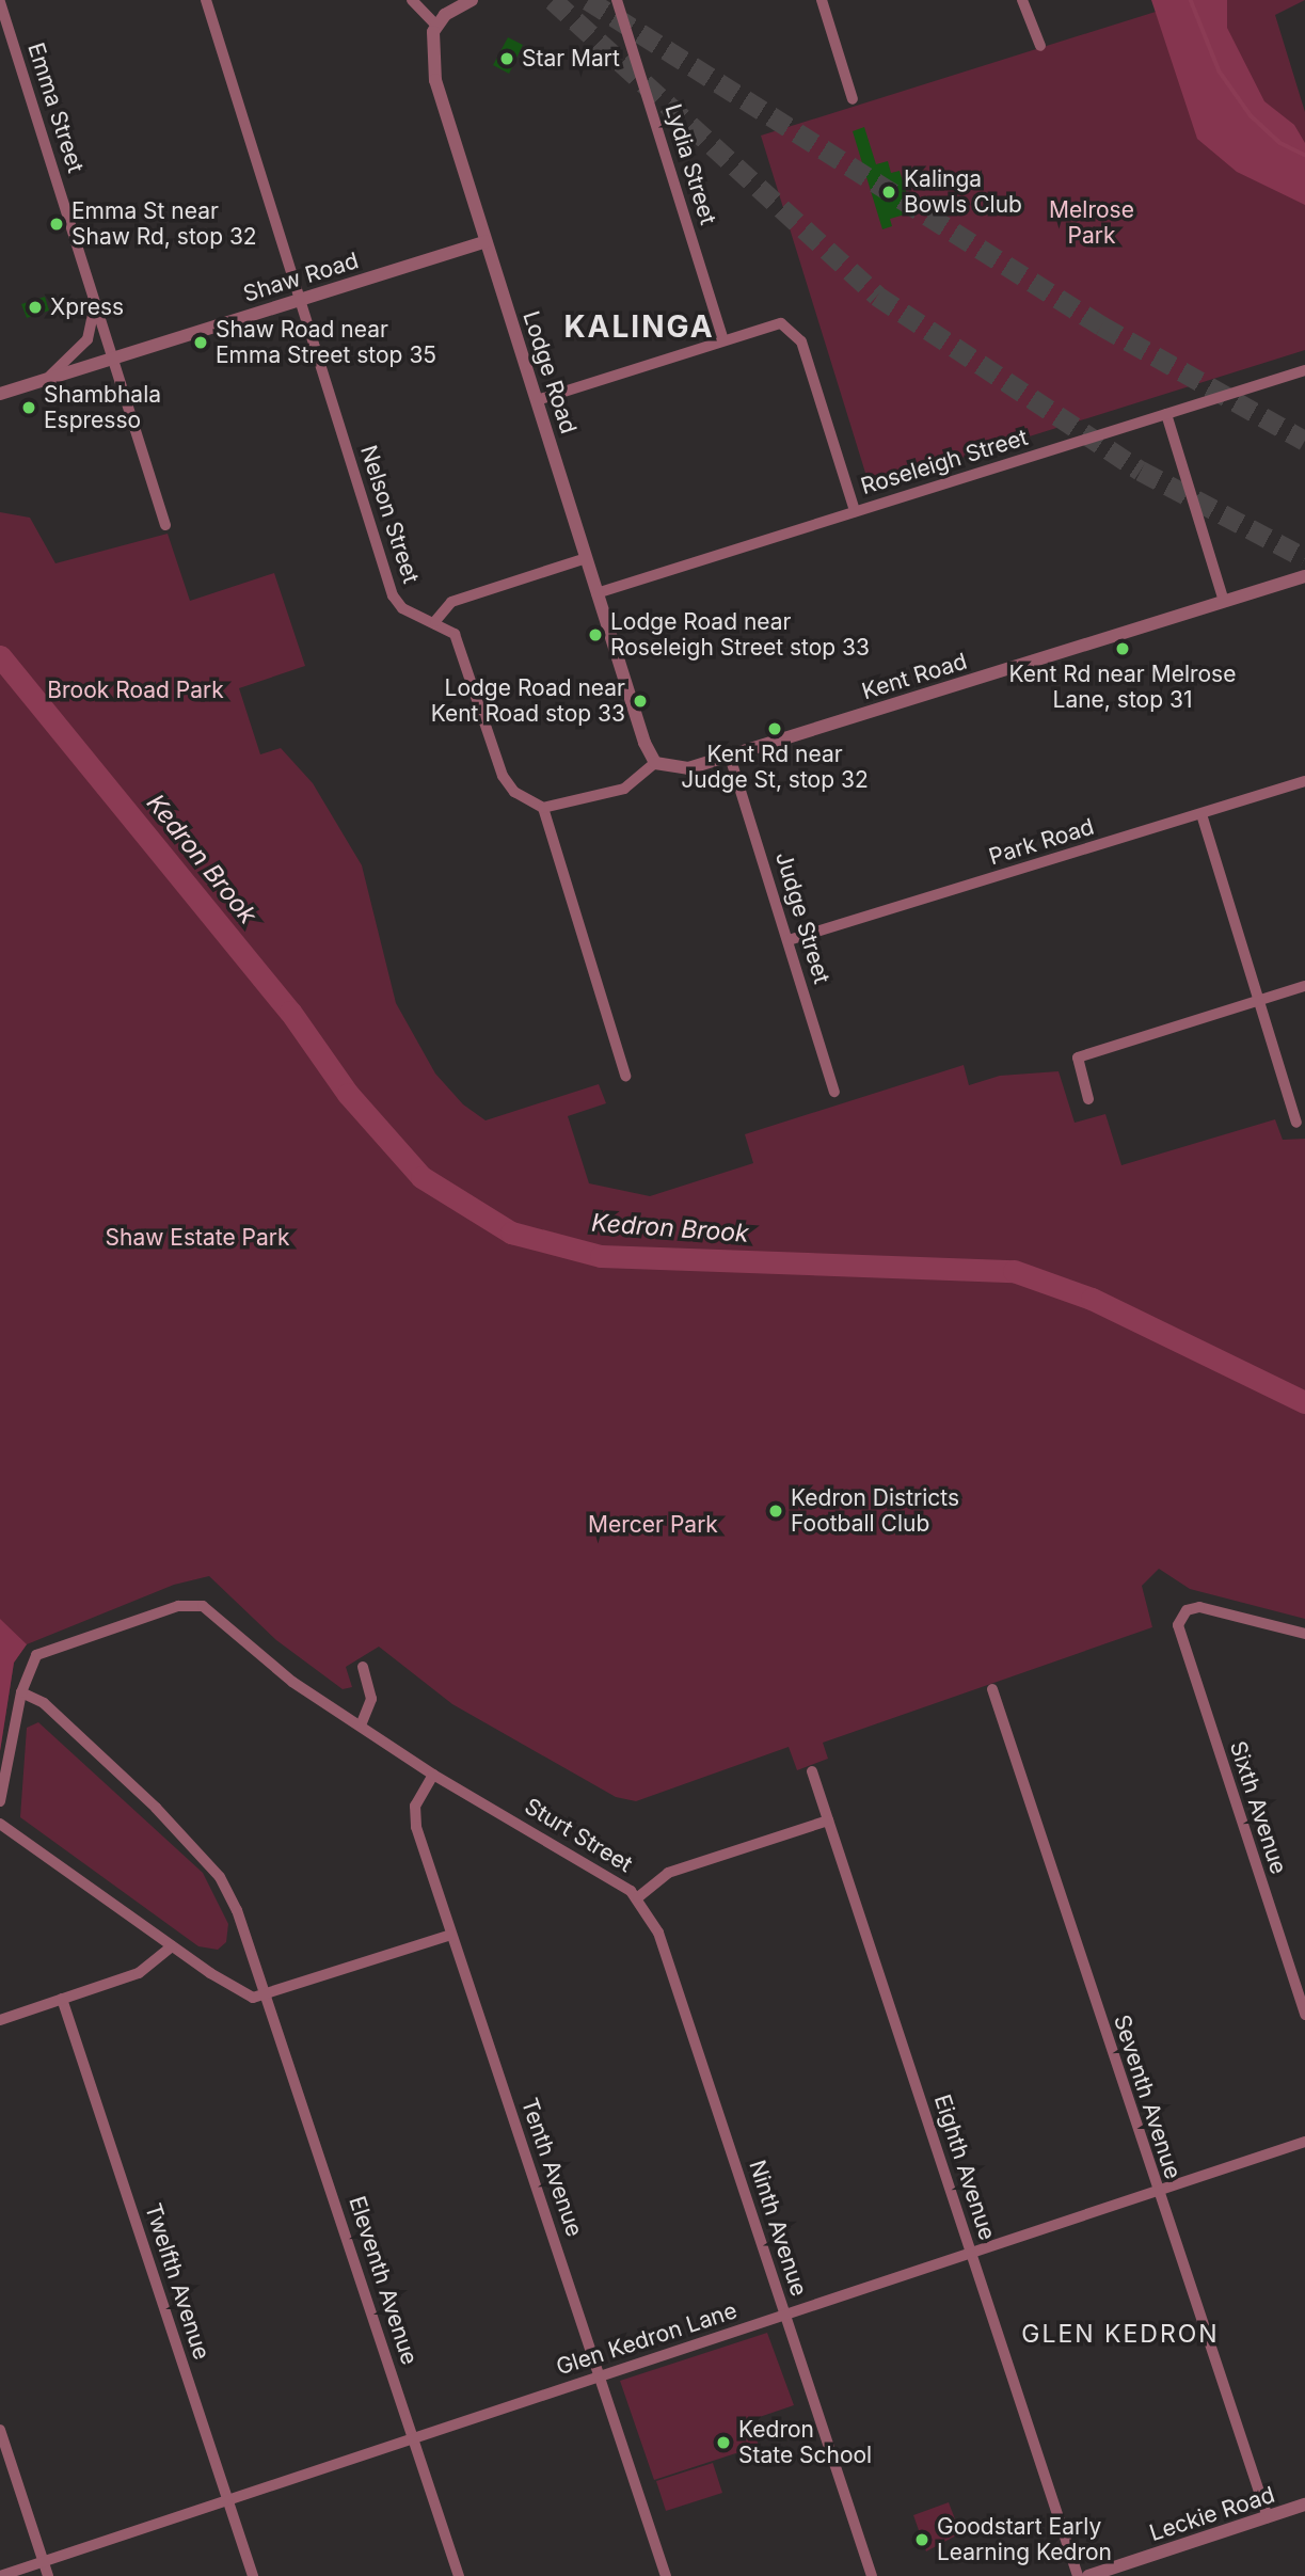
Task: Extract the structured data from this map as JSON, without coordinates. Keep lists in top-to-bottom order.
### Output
{
  "streets": {
    "street": [
      "Emma Street",
      "Lydia Street",
      "Shaw Road",
      "Lodge Road",
      "Roseleigh Street",
      "Nelson Street",
      "Kent Road",
      "Park Road",
      "Judge Street",
      "Sixth Avenue",
      "Sturt Street",
      "Seventh Avenue",
      "Tenth Avenue",
      "Eighth Avenue",
      "Ninth Avenue",
      "Eleventh Avenue",
      "Twelfth Avenue",
      "Glen Kedron Lane",
      "Leckie Road"
    ]
  },
  "crossings": [
    ["Emma Street", "Shaw Road"],
    ["Shaw Road", "Lodge Road"],
    ["Shaw Road", "Nelson Street"],
    ["Lodge Road", "Roseleigh Street"],
    ["Lodge Road", "Kent Road"],
    ["Kent Road", "Judge Street"],
    ["Park Road", "Judge Street"],
    ["Sturt Street", "Tenth Avenue"],
    ["Sturt Street", "Eighth Avenue"],
    ["Sturt Street", "Ninth Avenue"],
    ["Sturt Street", "Eleventh Avenue"],
    ["Seventh Avenue", "Glen Kedron Lane"],
    ["Seventh Avenue", "Leckie Road"],
    ["Tenth Avenue", "Glen Kedron Lane"],
    ["Eighth Avenue", "Glen Kedron Lane"],
    ["Ninth Avenue", "Glen Kedron Lane"],
    ["Eleventh Avenue", "Glen Kedron Lane"],
    ["Twelfth Avenue", "Glen Kedron Lane"]
  ],
  "districts": ["KALINGA", "GLEN KEDRON"],
  "water": ["Kedron Brook"],
  "parks": [
    "Melrose Park",
    "Brook Road Park",
    "Shaw Estate Park",
    "Mercer Park"
  ],
  "places": [
    "Star Mart",
    "Kalinga Bowls Club",
    "Emma St near Shaw Rd, stop 32",
    "Xpress",
    "Shaw Road near Emma Street stop 35",
    "Shambhala Espresso",
    "Lodge Road near Roseleigh Street stop 33",
    "Kent Rd near Melrose Lane, stop 31",
    "Lodge Road near Kent Road stop 33",
    "Kent Rd near Judge St, stop 32",
    "Kedron Districts Football Club",
    "Kedron State School",
    "Goodstart Early Learning Kedron"
  ]
}
